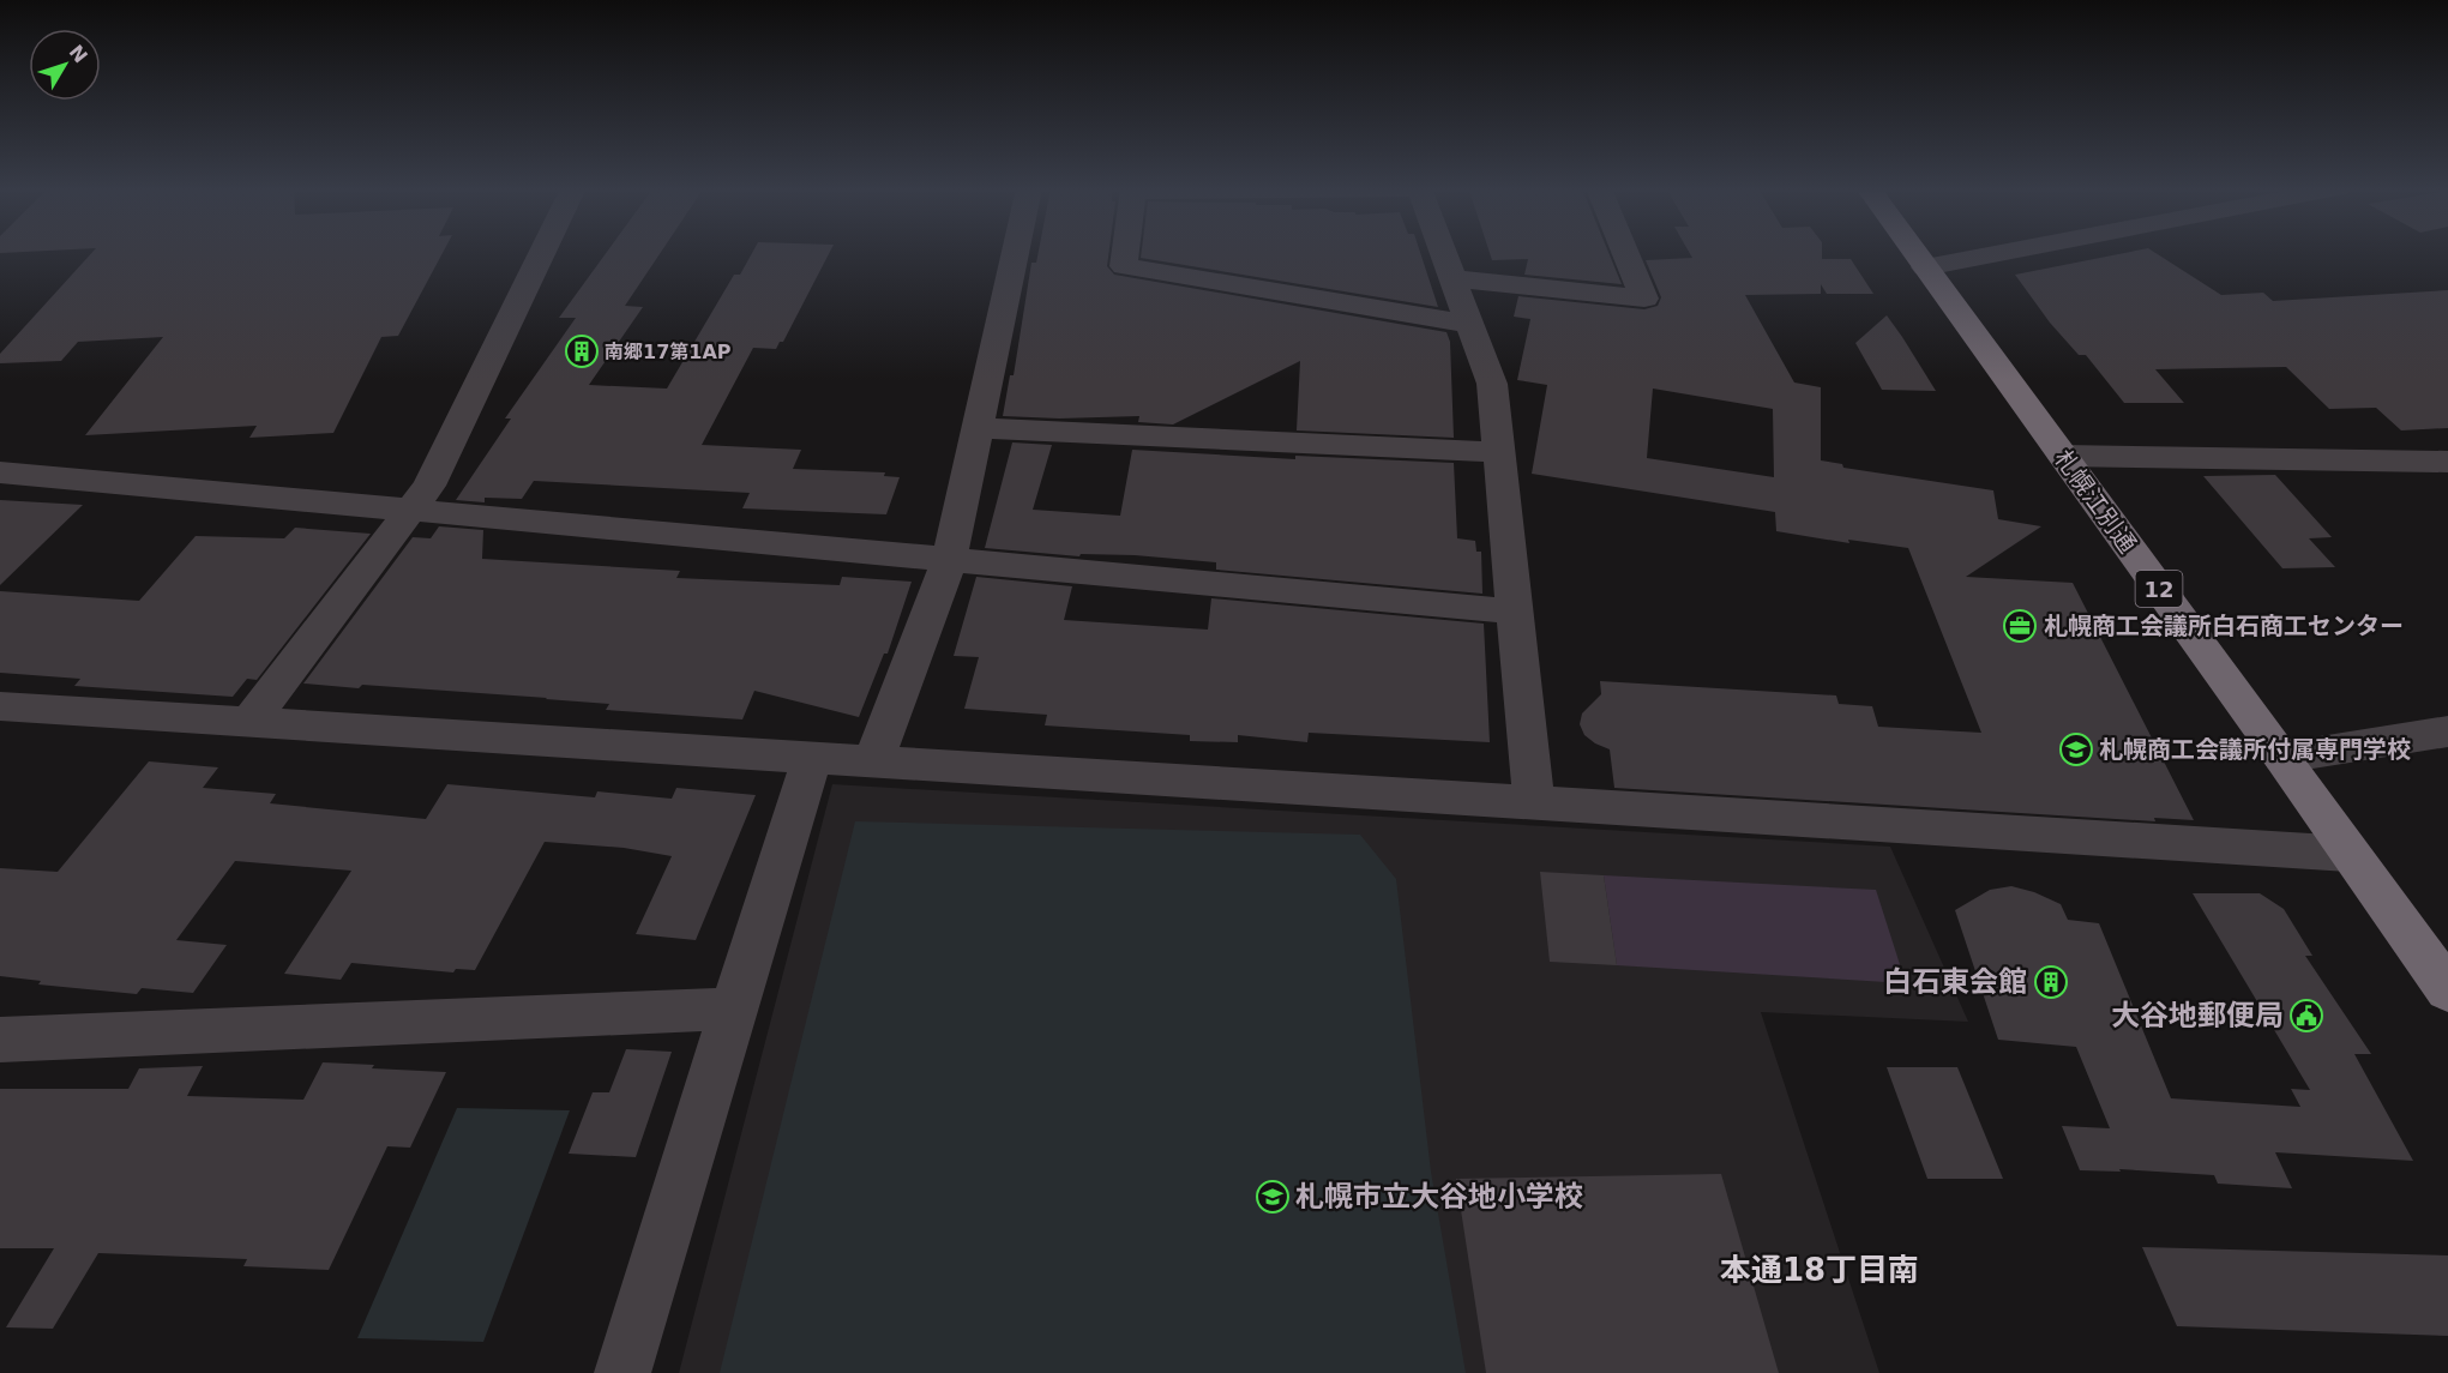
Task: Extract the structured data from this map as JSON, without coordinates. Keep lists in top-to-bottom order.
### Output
{
  "streets": {
    "highway": ["札幌江別通", "12"]
  },
  "districts": ["本通18丁目南"],
  "places": {
    "building": ["南郷17第1AP", "白石東会館"],
    "office": ["札幌商工会議所白石商工センター"],
    "school or university": ["札幌商工会議所付属専門学校", "札幌市立大谷地小学校"],
    "public building": ["大谷地郵便局"]
  },
  "north": "top right"
}
